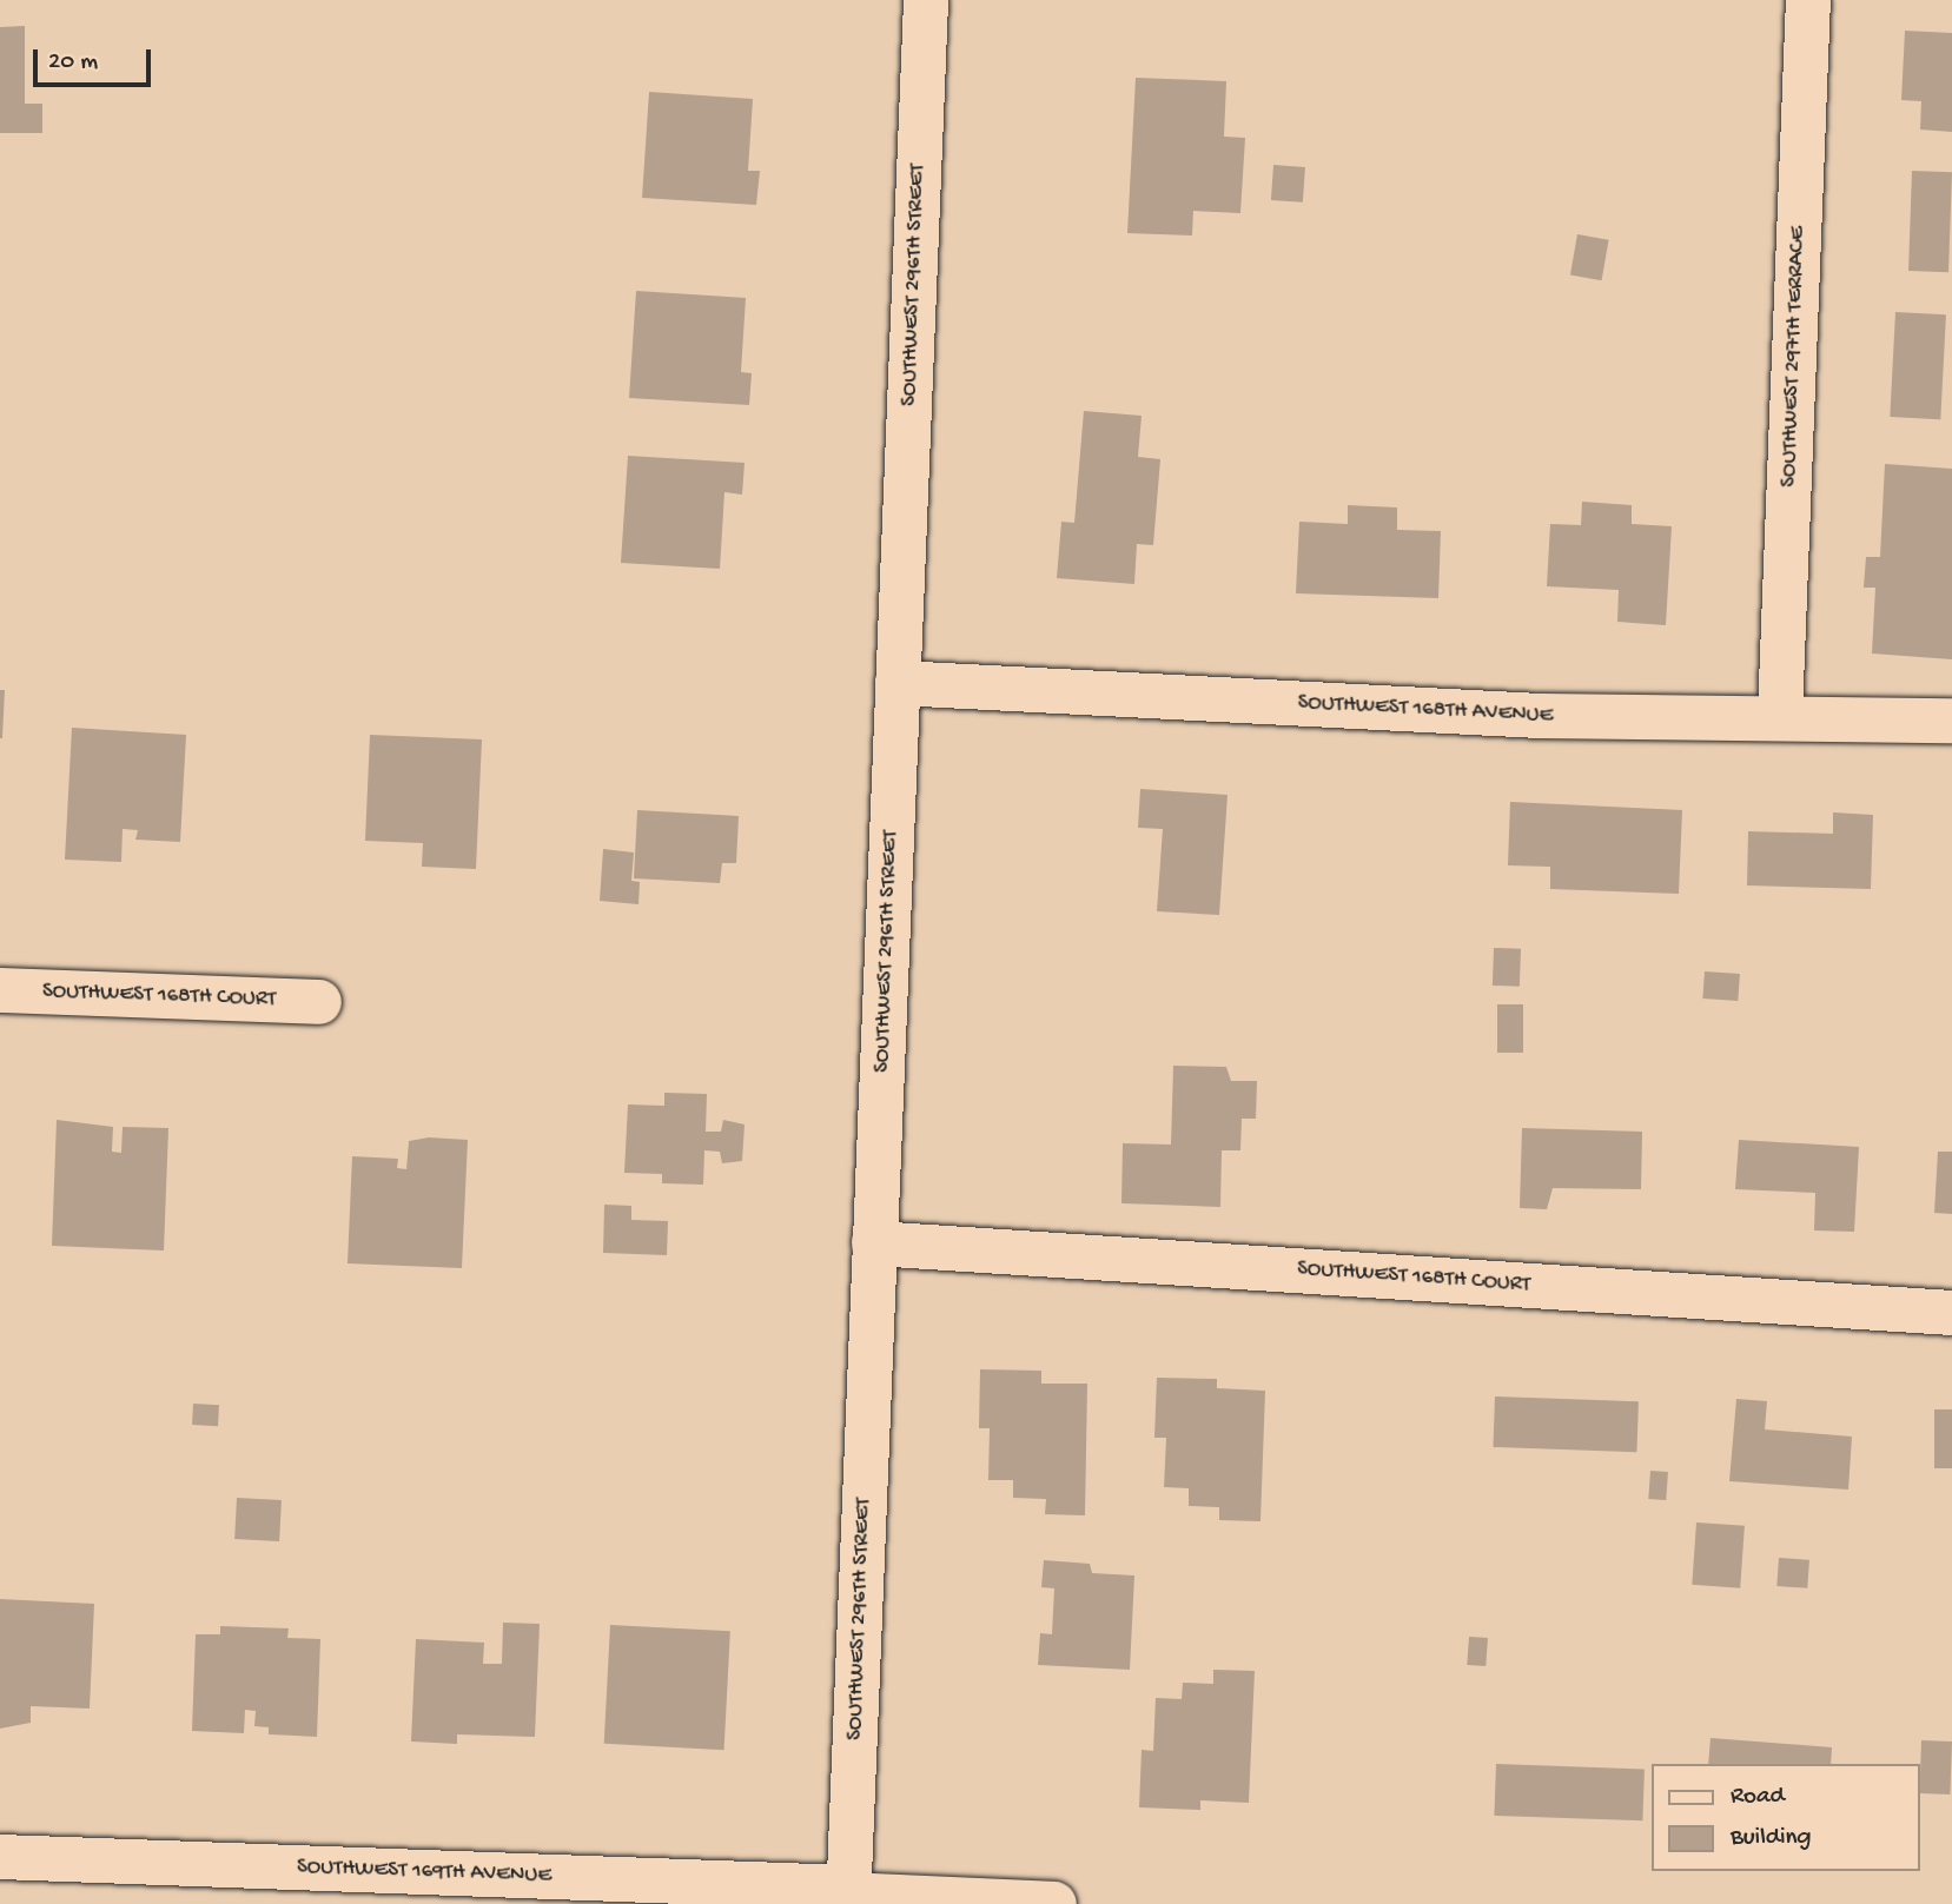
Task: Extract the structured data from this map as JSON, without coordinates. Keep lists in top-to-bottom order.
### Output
{
  "streets": {
    "street": [
      "SOUTHWEST 296TH STREET",
      "SOUTHWEST 297TH TERRACE",
      "SOUTHWEST 168TH AVENUE",
      "SOUTHWEST 168TH COURT",
      "SOUTHWEST 169TH AVENUE"
    ]
  },
  "crossings": [
    ["SOUTHWEST 296TH STREET", "SOUTHWEST 168TH AVENUE"],
    ["SOUTHWEST 296TH STREET", "SOUTHWEST 168TH COURT"],
    ["SOUTHWEST 296TH STREET", "SOUTHWEST 169TH AVENUE"],
    ["SOUTHWEST 297TH TERRACE", "SOUTHWEST 168TH AVENUE"]
  ],
  "legend": ["Road", "Building"],
  "scale_bar": "20 m"
}
